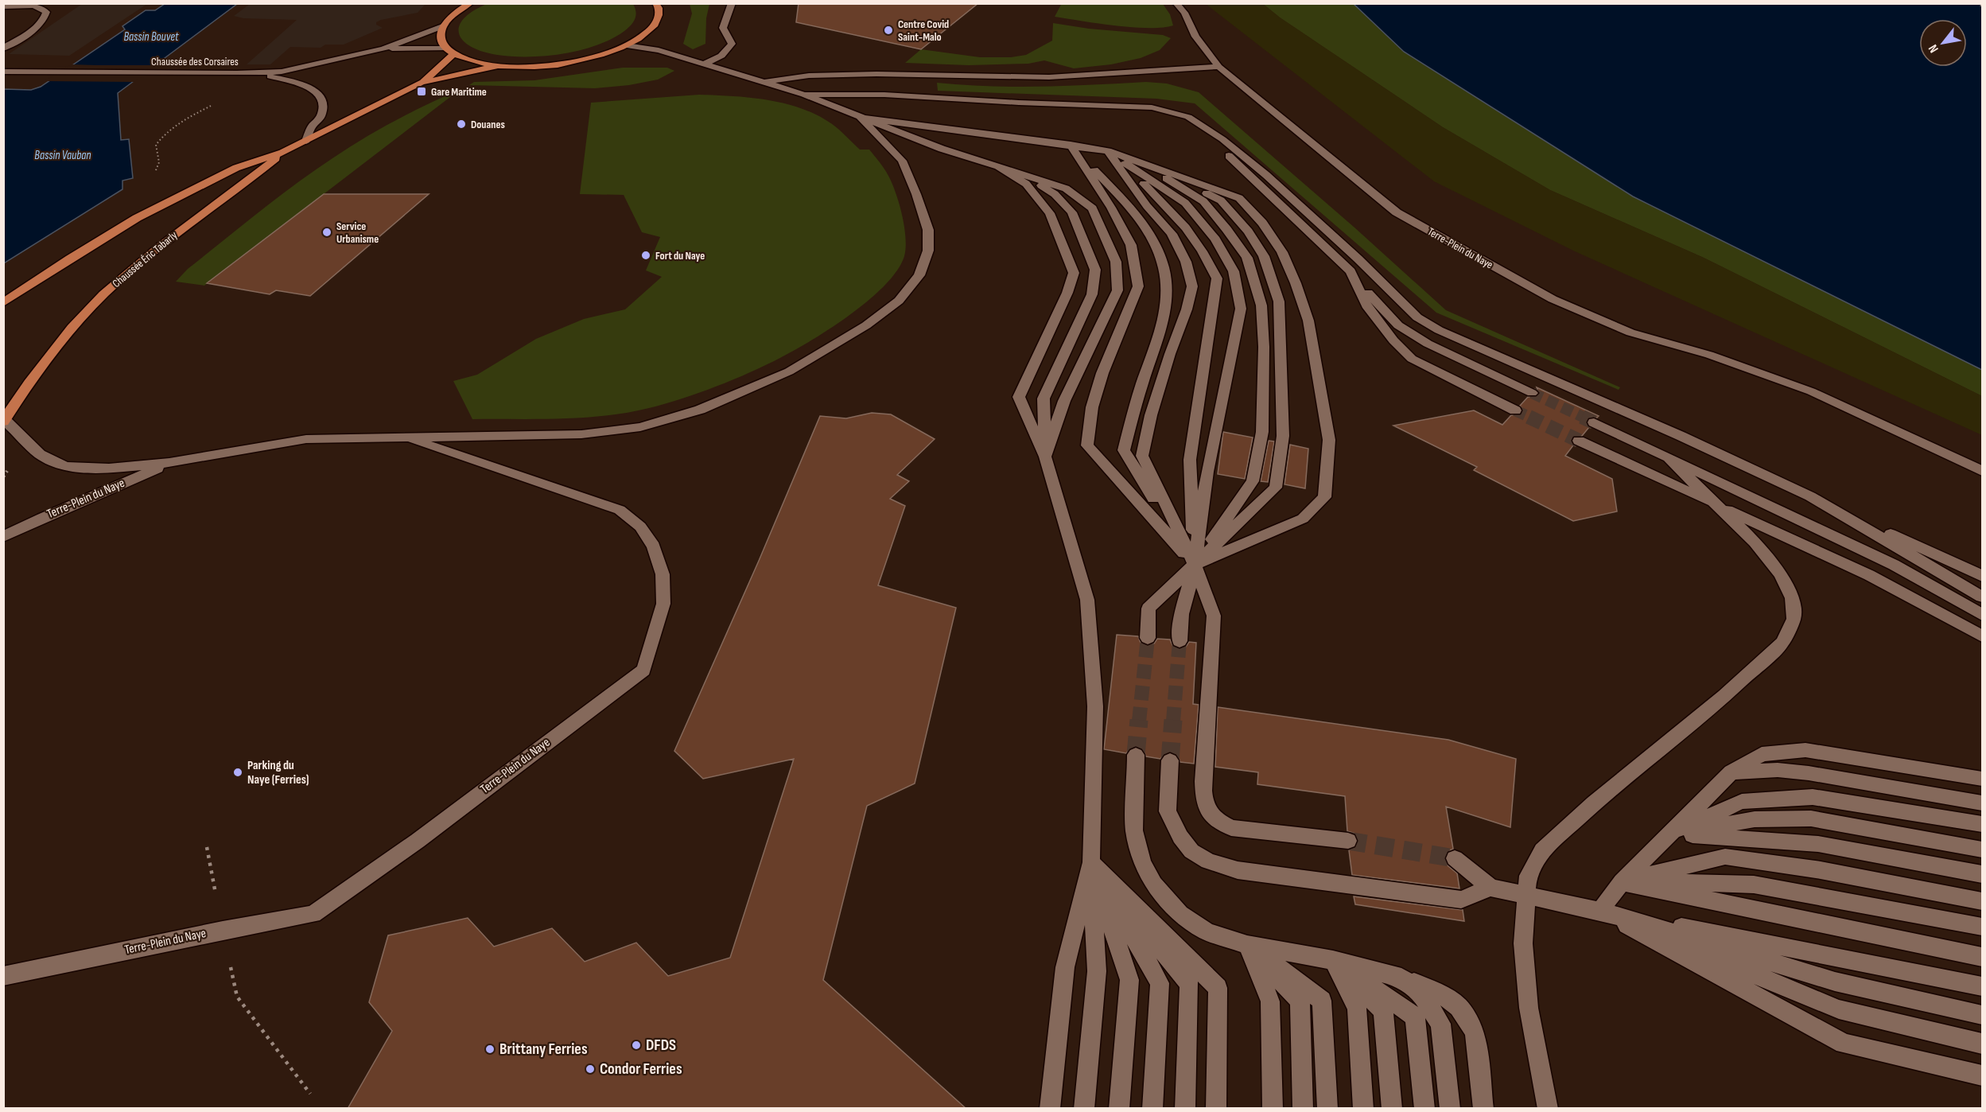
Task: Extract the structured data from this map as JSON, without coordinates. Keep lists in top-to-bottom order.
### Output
{
  "streets": {
    "main road": ["Chaussée Éric Tabarly"],
    "street": ["Chaussée des Corsaires", "Terre-Plein du Naye"]
  },
  "water": ["Bassin Bouvet", "Bassin Vauban"],
  "places": {
    "other": [
      "Centre Covid Saint-Malo",
      "Douanes",
      "Service Urbanisme",
      "Fort du Naye",
      "Parking du Naye (Ferries)",
      "DFDS",
      "Brittany Ferries",
      "Condor Ferries"
    ],
    "transit": ["Gare Maritime"]
  },
  "north": "bottom left"
}
